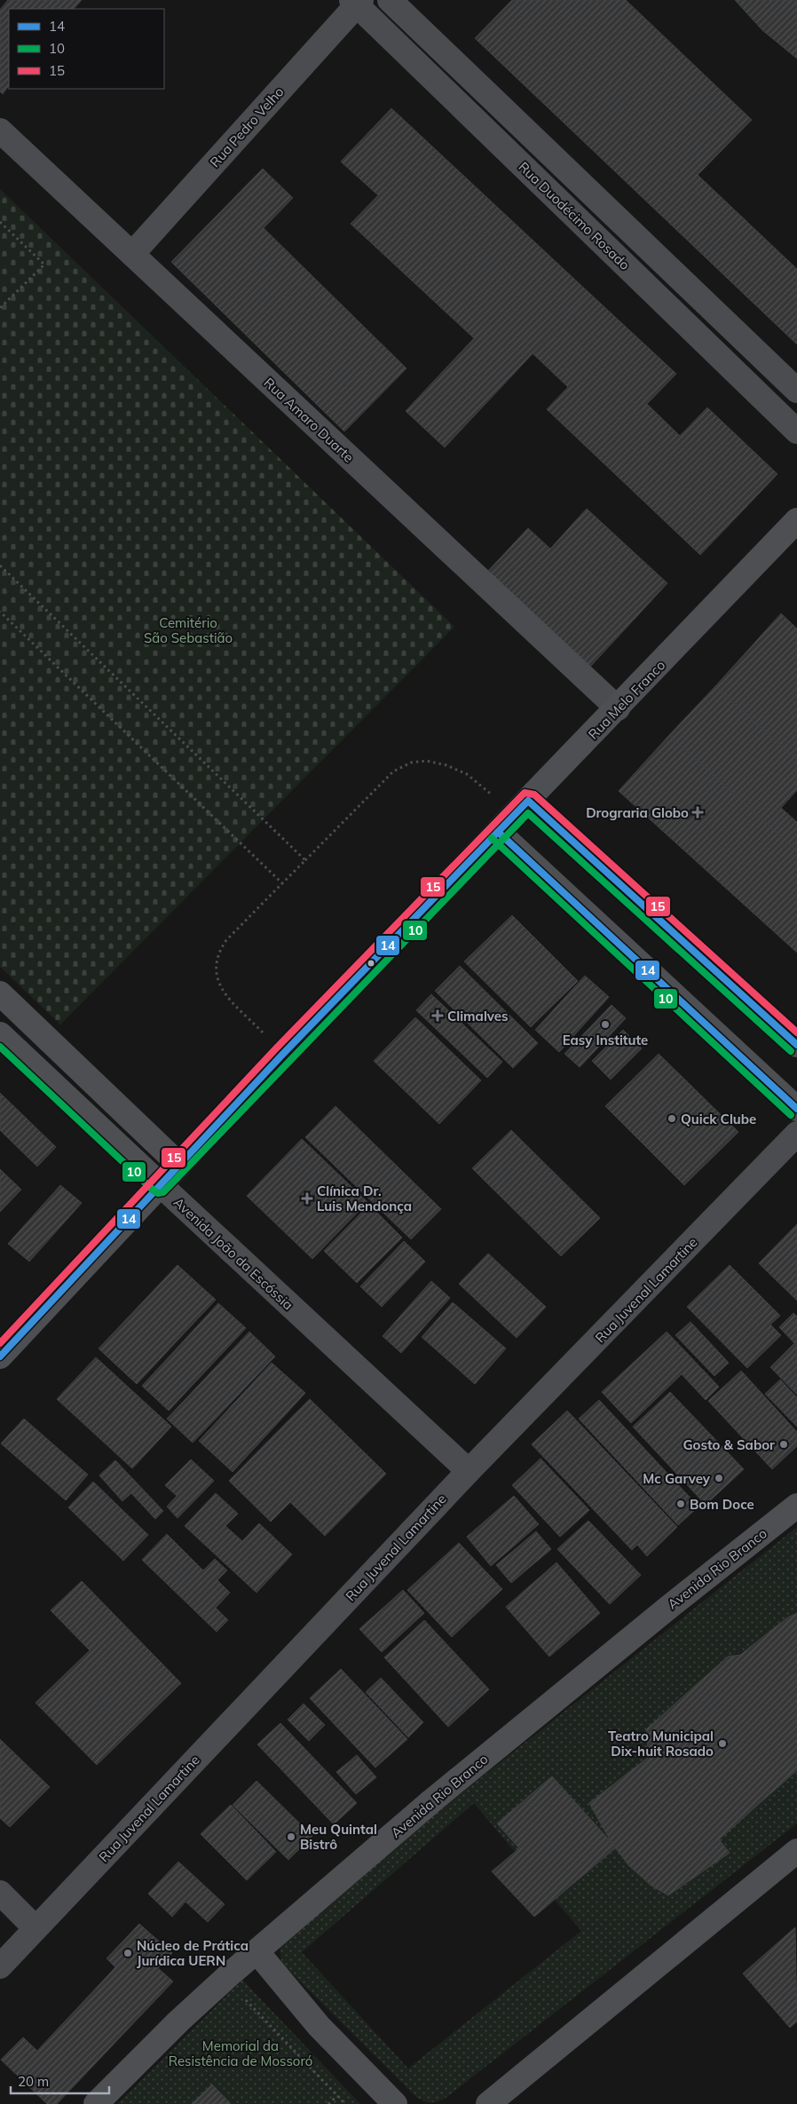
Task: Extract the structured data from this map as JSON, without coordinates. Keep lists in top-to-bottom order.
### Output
{
  "streets": {
    "main road": ["Rua Melo Franco", "Avenida João da Escóssia", "Avenida Rio Branco"],
    "street": [
      "Rua Pedro Velho",
      "Rua Duodécimo Rosado",
      "Rua Amaro Duarte",
      "Rua Juvenal Lamartine"
    ]
  },
  "crossings": [
    ["Rua Pedro Velho", "Rua Duodécimo Rosado"],
    ["Rua Pedro Velho", "Rua Amaro Duarte"],
    ["Rua Amaro Duarte", "Rua Melo Franco"],
    ["Rua Melo Franco", "Avenida João da Escóssia"],
    ["Avenida João da Escóssia", "Rua Juvenal Lamartine"]
  ],
  "parks": ["Cemitério São Sebastião", "Memorial da Resistência de Mossoró"],
  "places": {
    "health": ["Drograria Globo", "Climalves", "Clínica Dr. Luis Mendonça"],
    "other": [
      "Easy Institute",
      "Quick Clube",
      "Gosto & Sabor",
      "Mc Garvey",
      "Bom Doce",
      "Teatro Municipal Dix-huit Rosado",
      "Meu Quintal Bistrô",
      "Núcleo de Prática Jurídica UERN"
    ]
  },
  "lines": ["transit line 15", "transit line 14", "transit line 10"],
  "legend": ["14", "10", "15"],
  "scale_bar": "20 m"
}
